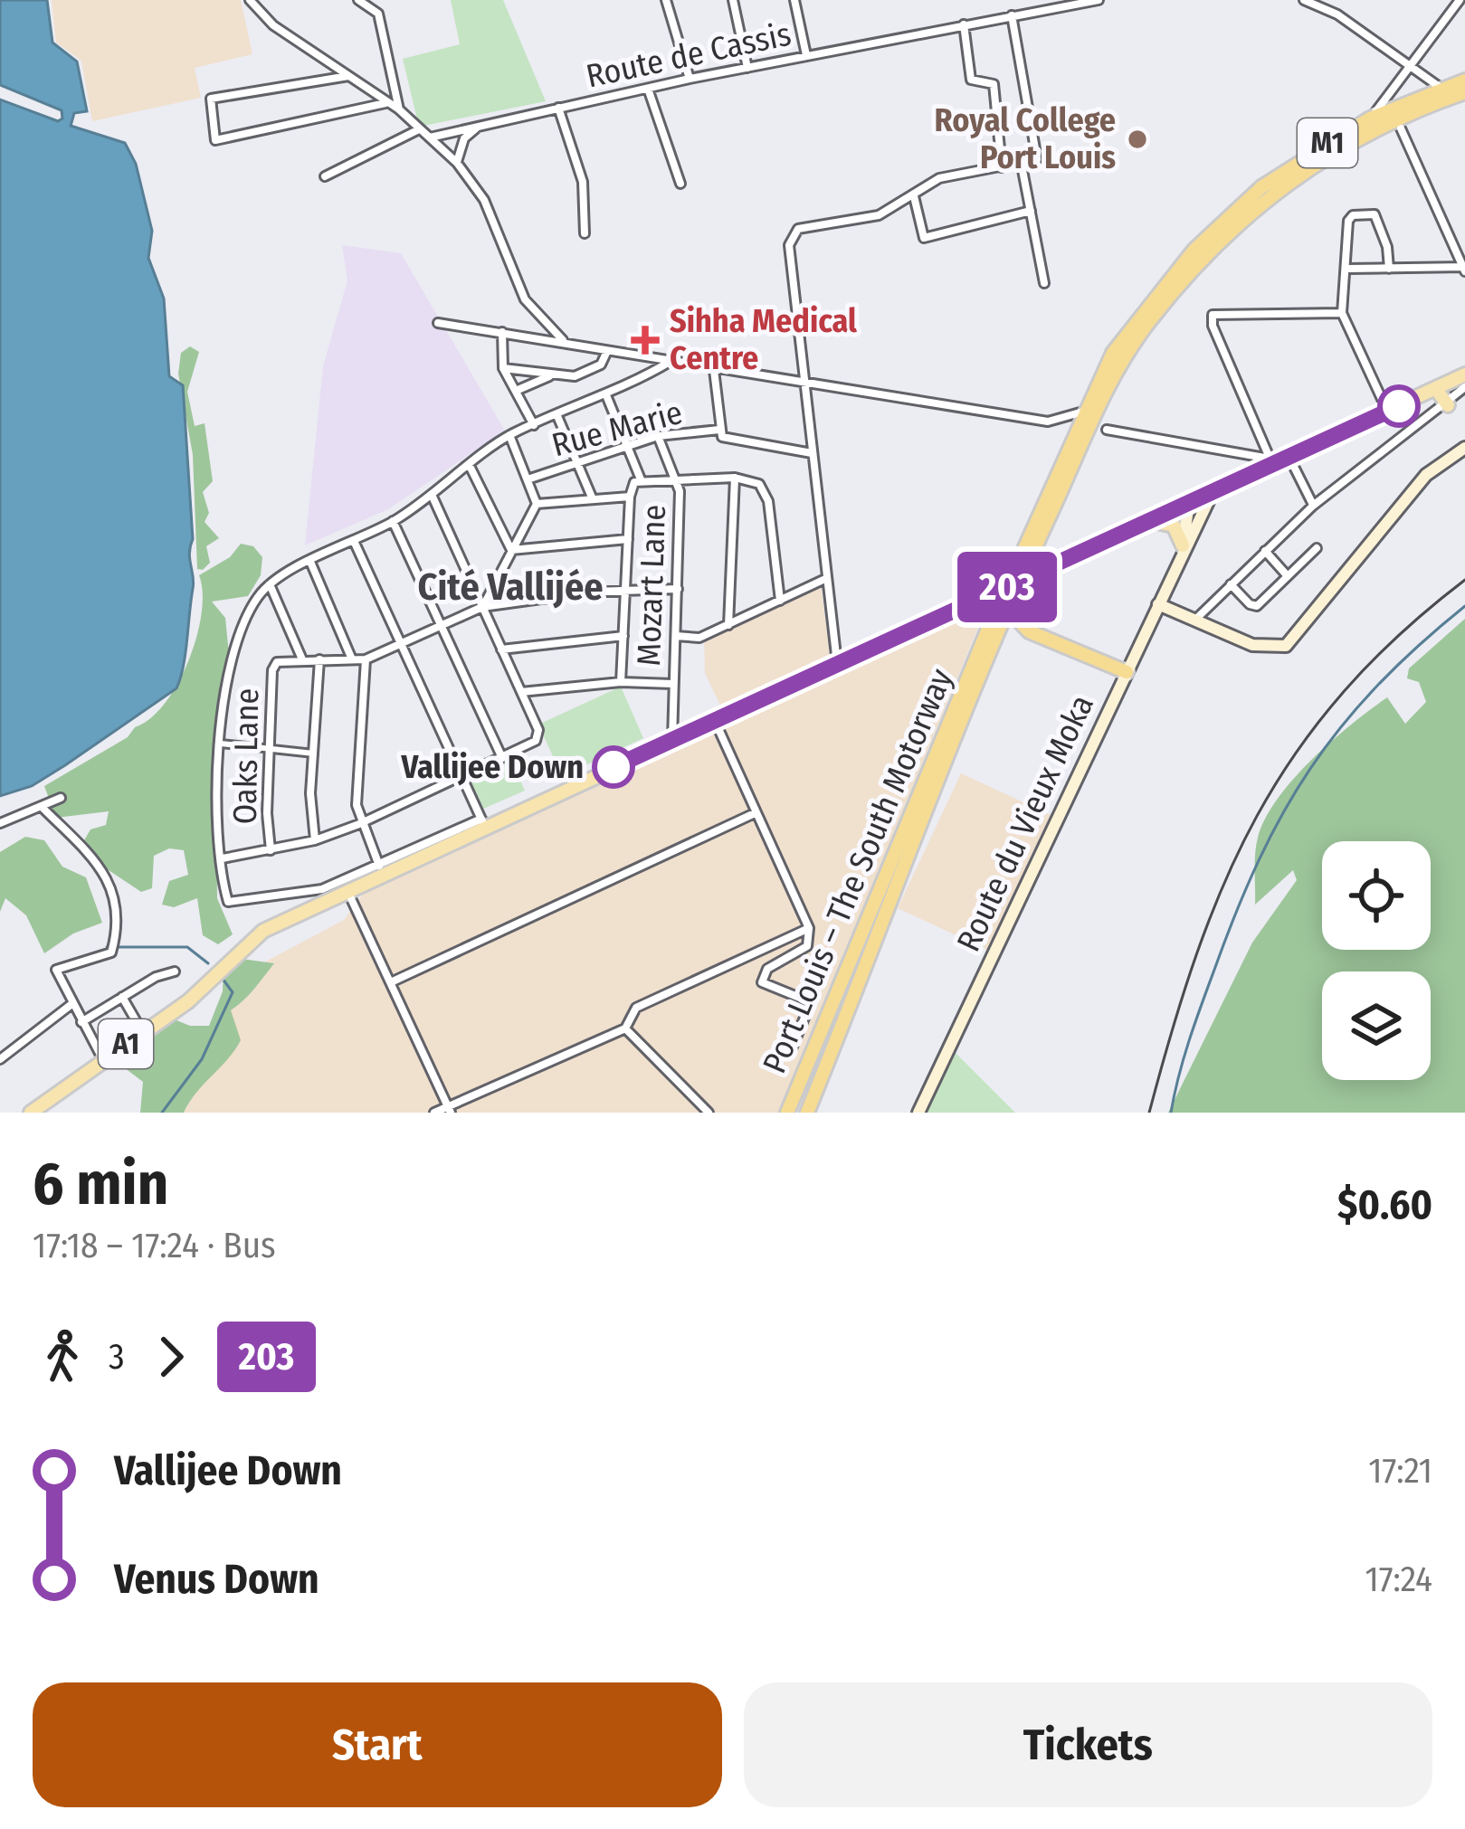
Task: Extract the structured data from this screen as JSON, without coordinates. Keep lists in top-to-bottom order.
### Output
{
  "streets": {
    "highway": ["M1", "Port Louis – The South Motorway"],
    "main road": ["Route du Vieux Moka", "A1"],
    "street": [
      "Route de Cassis",
      "Rue Marie",
      "Mozart Lane",
      "Oaks Lane"
    ]
  },
  "crossings": [
    ["Rue Marie", "Mozart Lane"],
    ["Mozart Lane", "A1"],
    ["Route du Vieux Moka", "A1"]
  ],
  "districts": ["Cité Vallijée"],
  "places": {
    "other": ["Royal College Port Louis", "Vallijee Down"],
    "health": ["Sihha Medical Centre"]
  },
  "lines": ["bus line 203"],
  "page": {
    "on_map": "203",
    "heading": ["6 min", "17:18 – 17:24 · Bus", "$0.60"],
    "legs": ["3", "203"],
    "list": [
      {
        "name": "Vallijee Down",
        "value": "17:21"
      },
      {
        "name": "Venus Down",
        "value": "17:24"
      }
    ],
    "buttons": ["Start", "Tickets"]
  }
}
